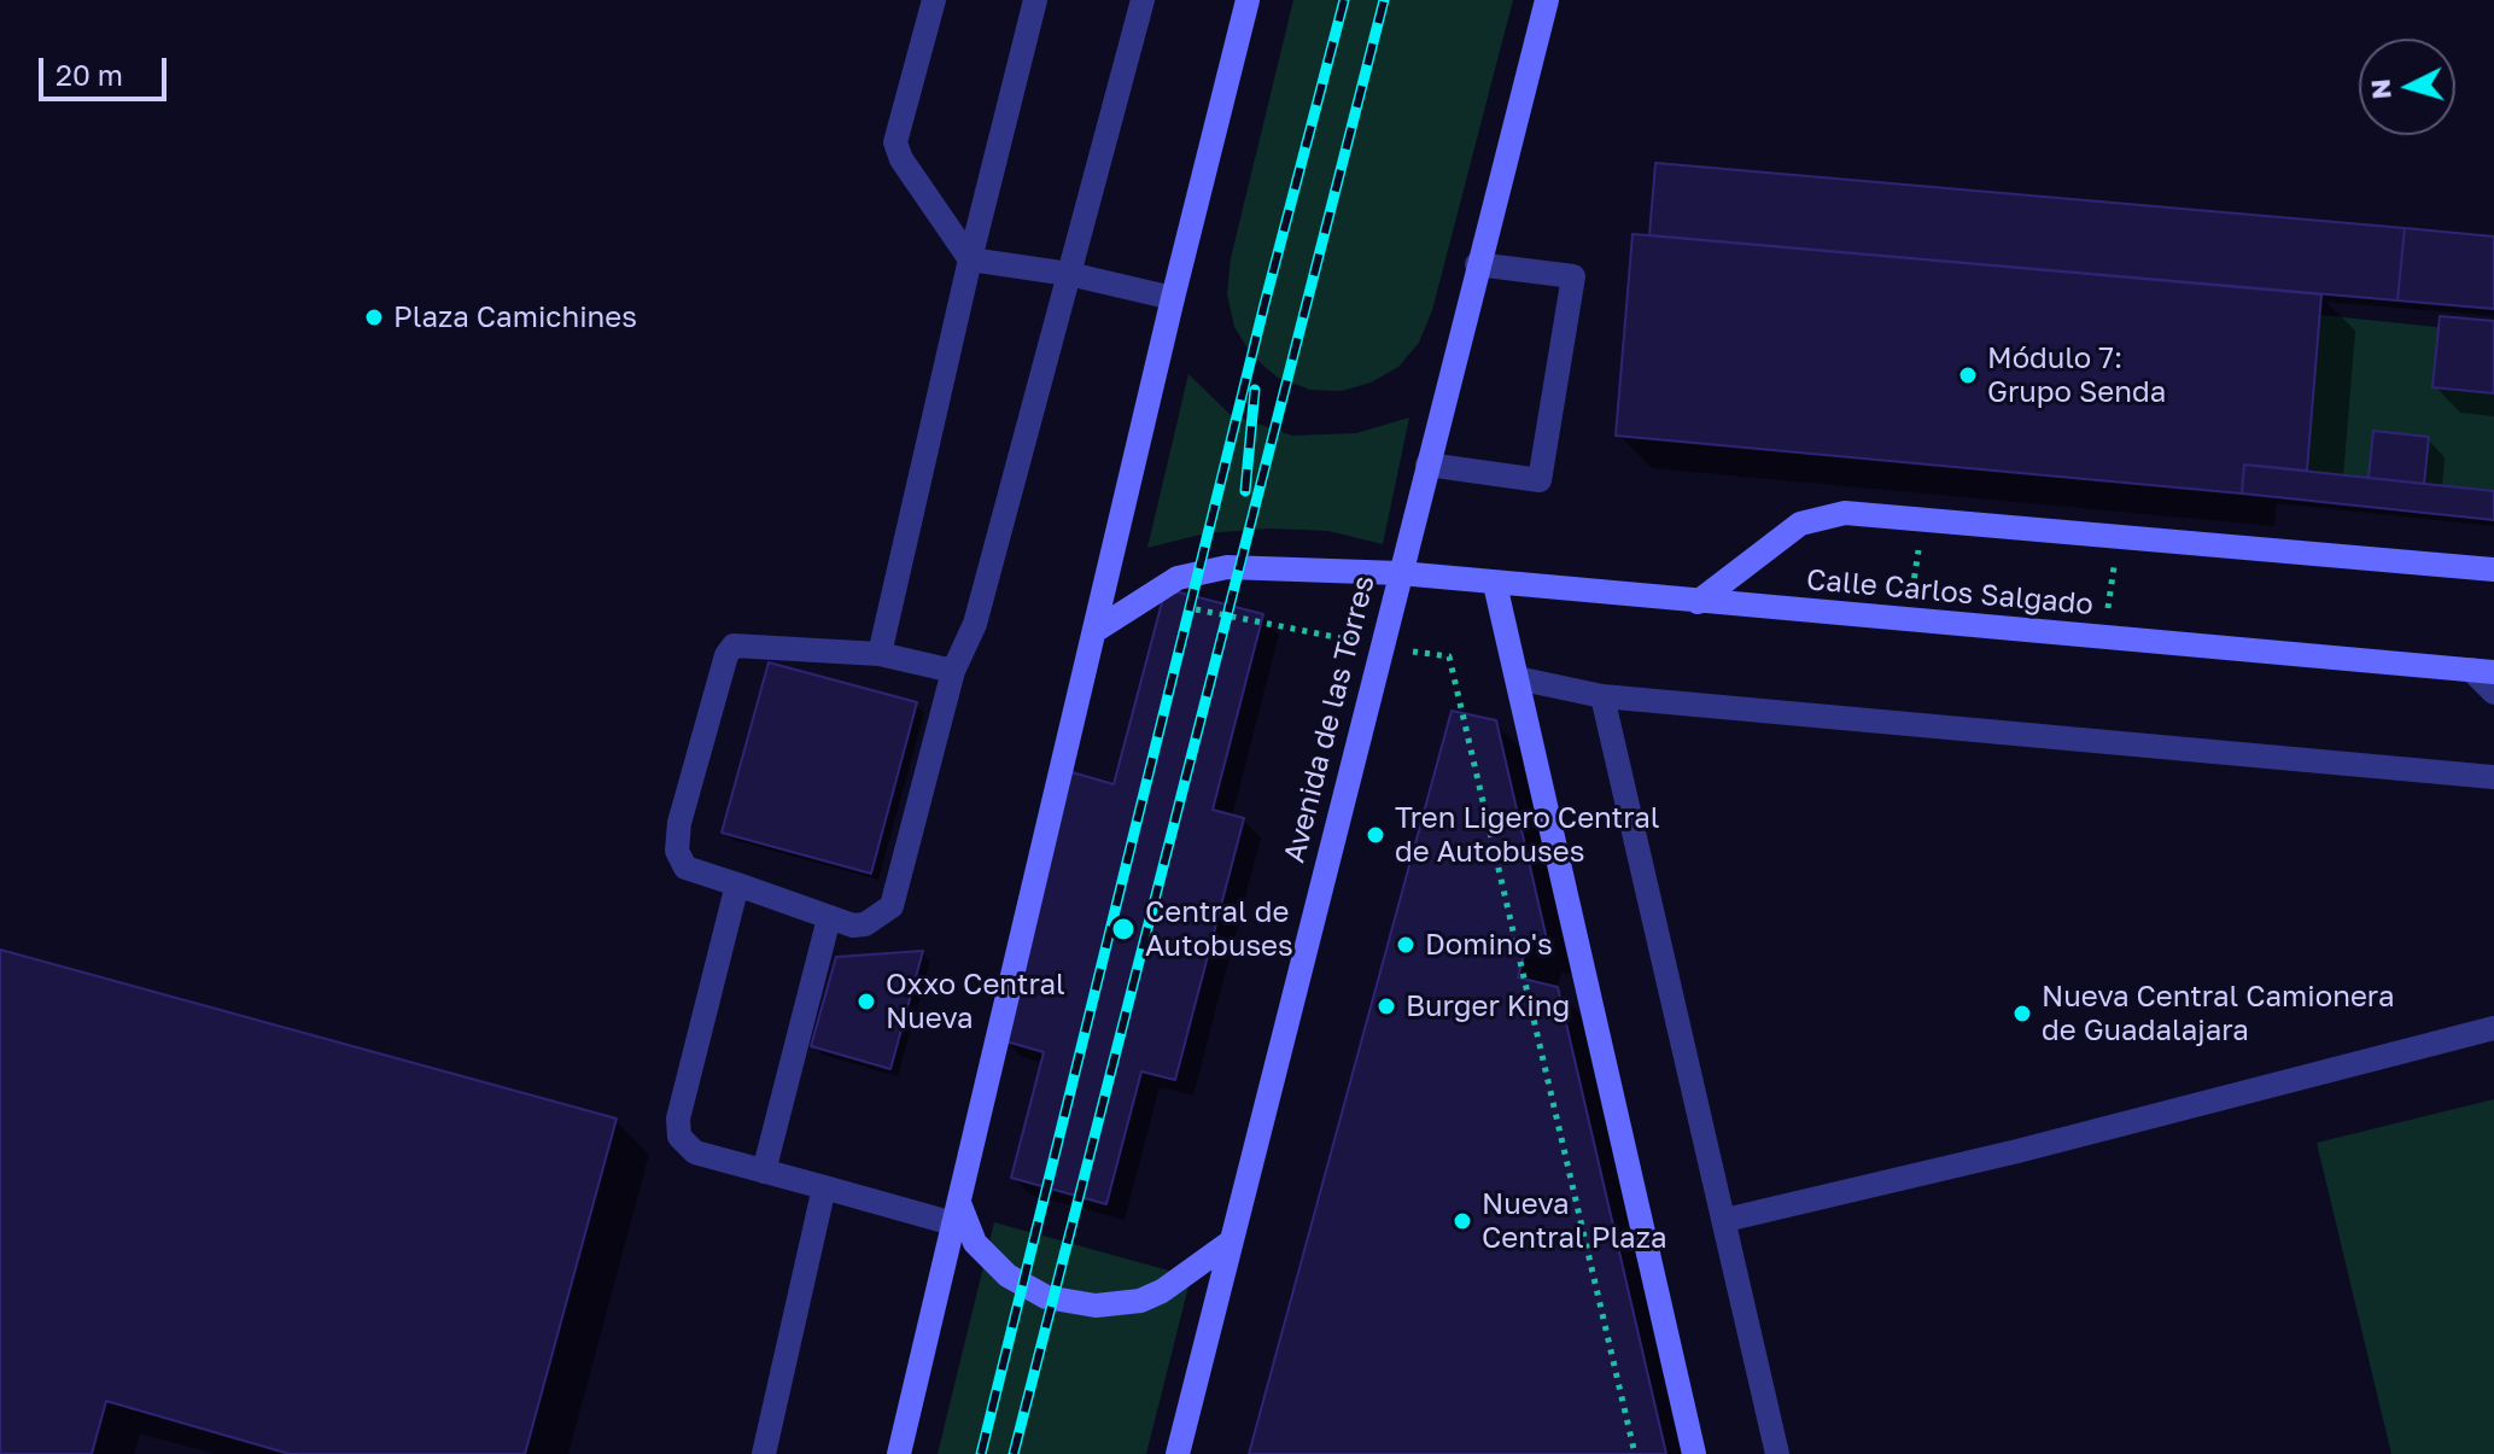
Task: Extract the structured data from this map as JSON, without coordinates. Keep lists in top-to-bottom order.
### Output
{
  "streets": {
    "street": ["Calle Carlos Salgado", "Avenida de las Torres"]
  },
  "crossings": [
    ["Calle Carlos Salgado", "Avenida de las Torres"]
  ],
  "places": [
    "Plaza Camichines",
    "Módulo 7: Grupo Senda",
    "Tren Ligero Central de Autobuses",
    "Central de Autobuses",
    "Domino's",
    "Oxxo Central Nueva",
    "Burger King",
    "Nueva Central Camionera de Guadalajara",
    "Nueva Central Plaza"
  ],
  "scale_bar": "20 m",
  "north": "left"
}
